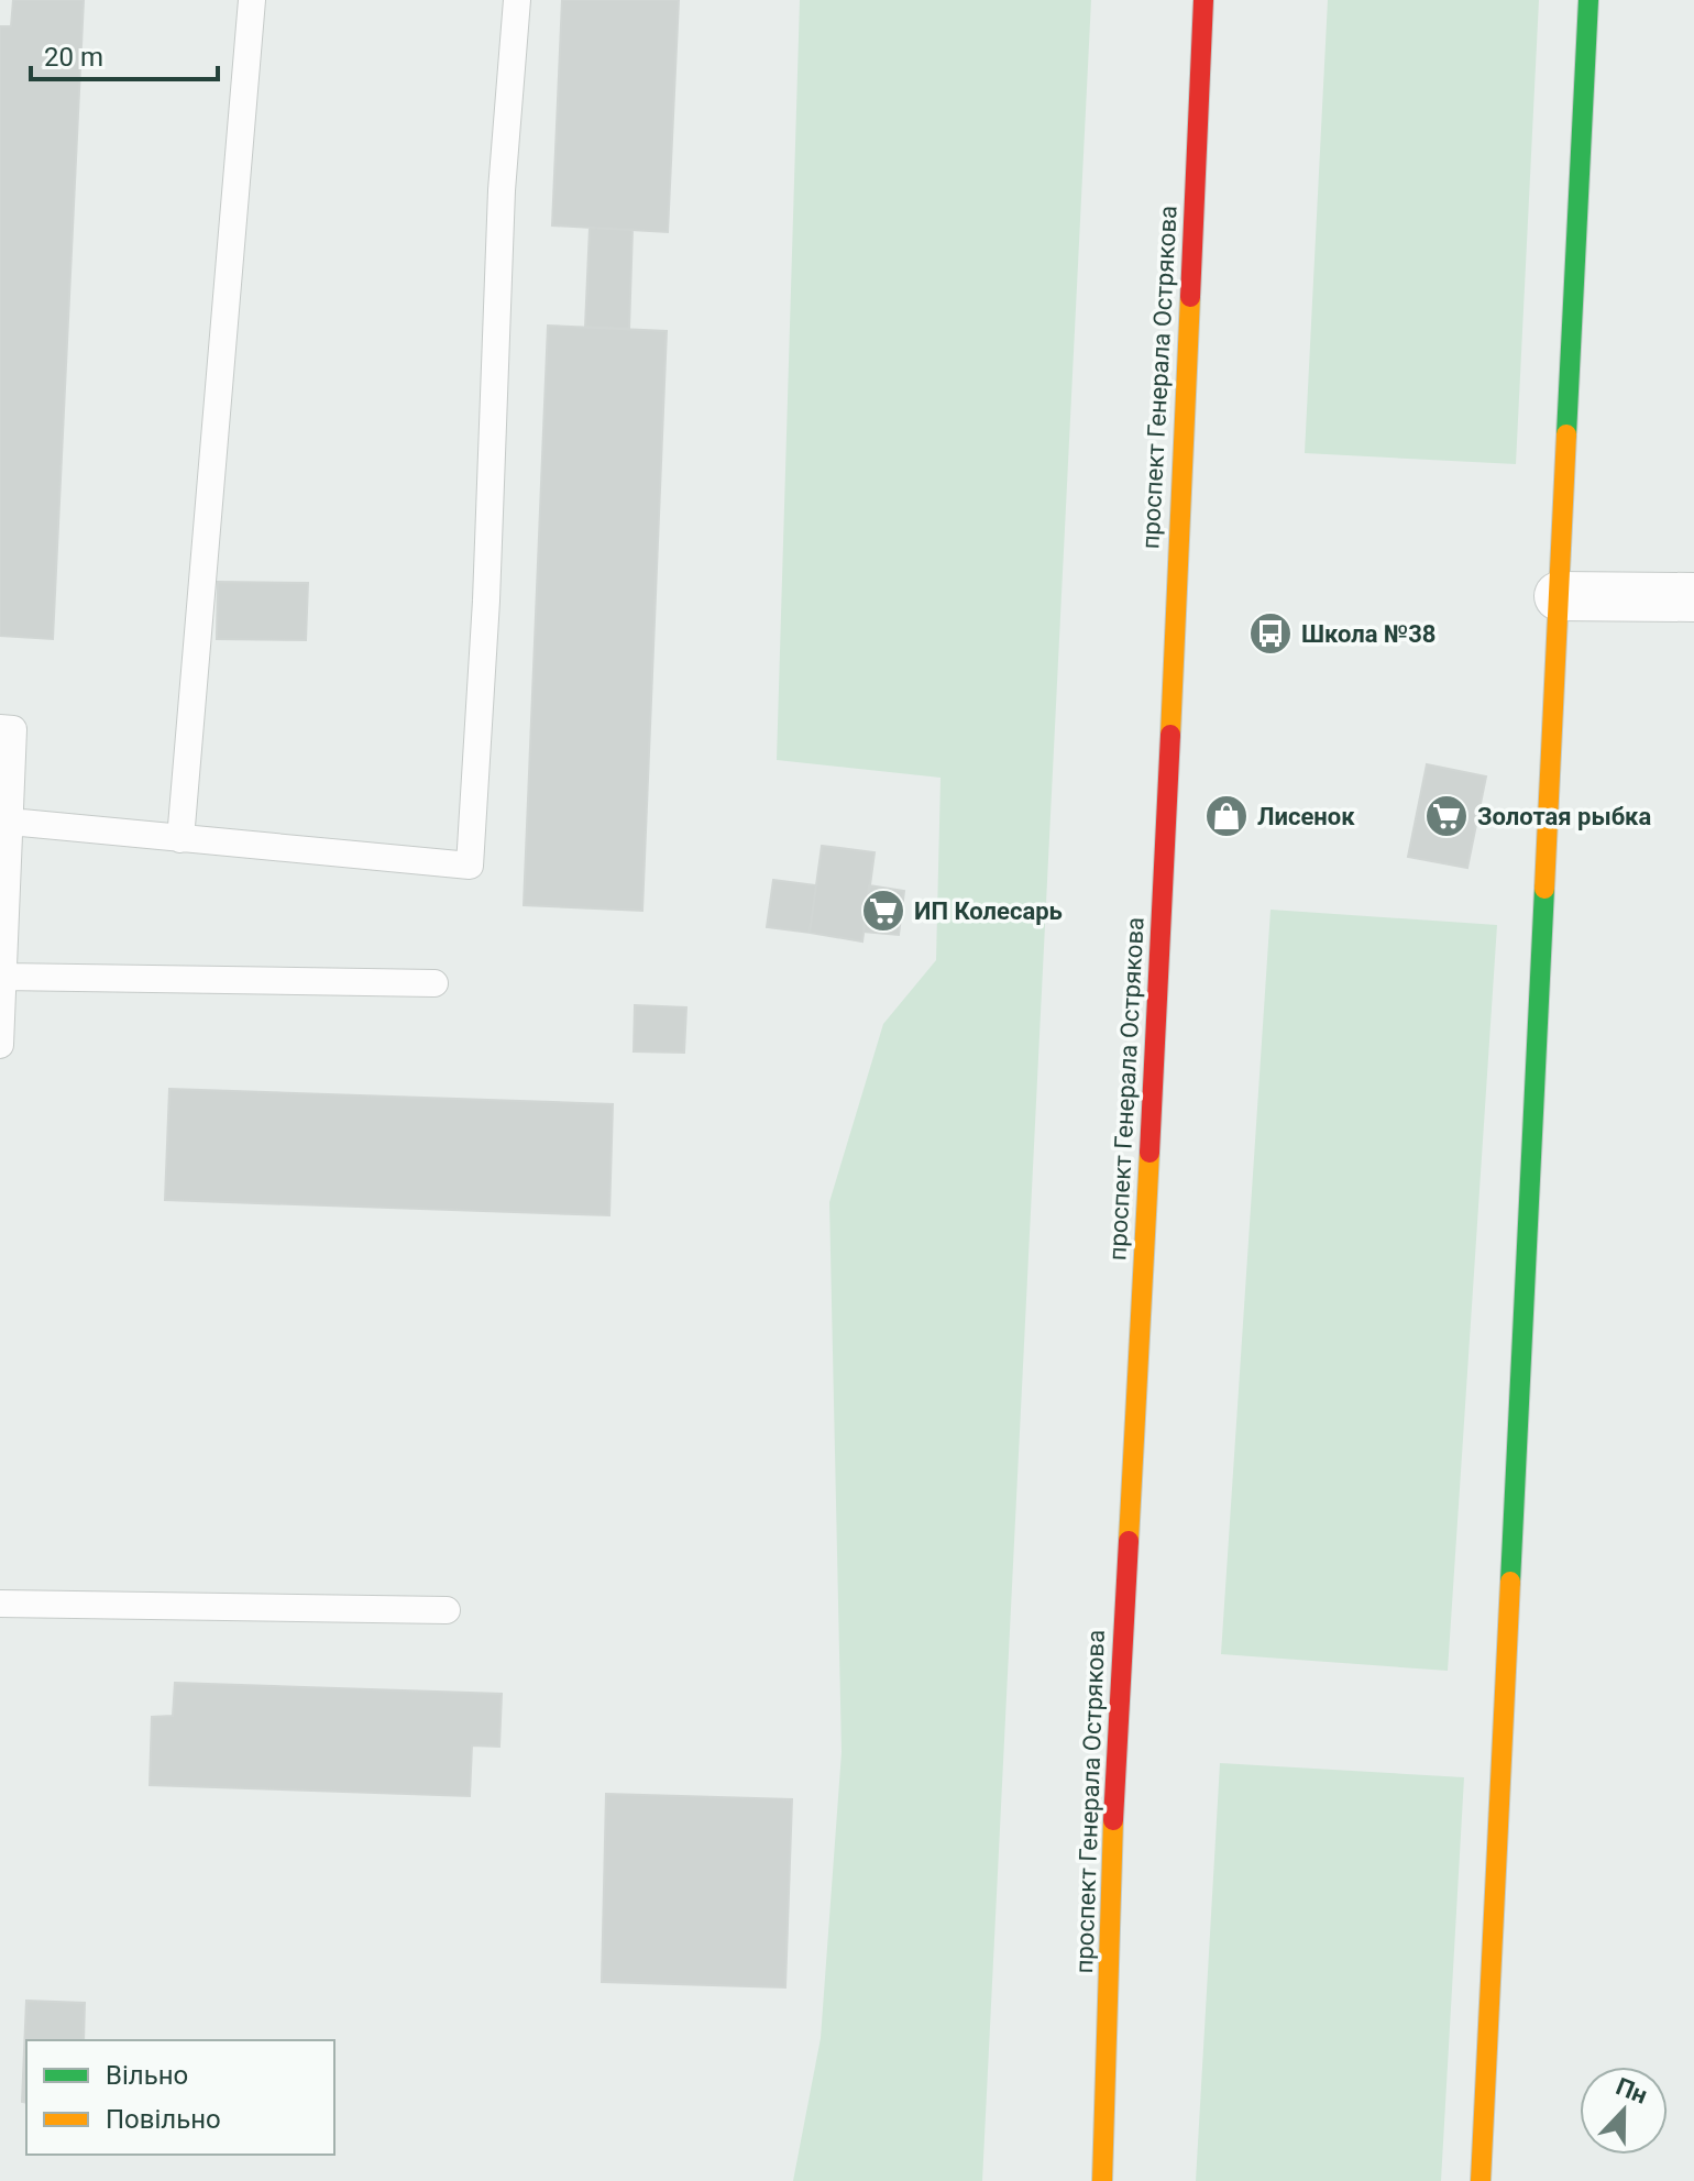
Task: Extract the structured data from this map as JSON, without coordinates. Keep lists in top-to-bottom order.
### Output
{
  "streets": {
    "street": ["проспект Генерала Острякова"]
  },
  "places": {
    "bus stop": ["Школа №38"],
    "shop": ["Лисенок"],
    "supermarket": ["Золотая рыбка", "ИП Колесарь"]
  },
  "legend": ["Вільно", "Повільно"],
  "scale_bar": "20 m",
  "north": "top"
}
